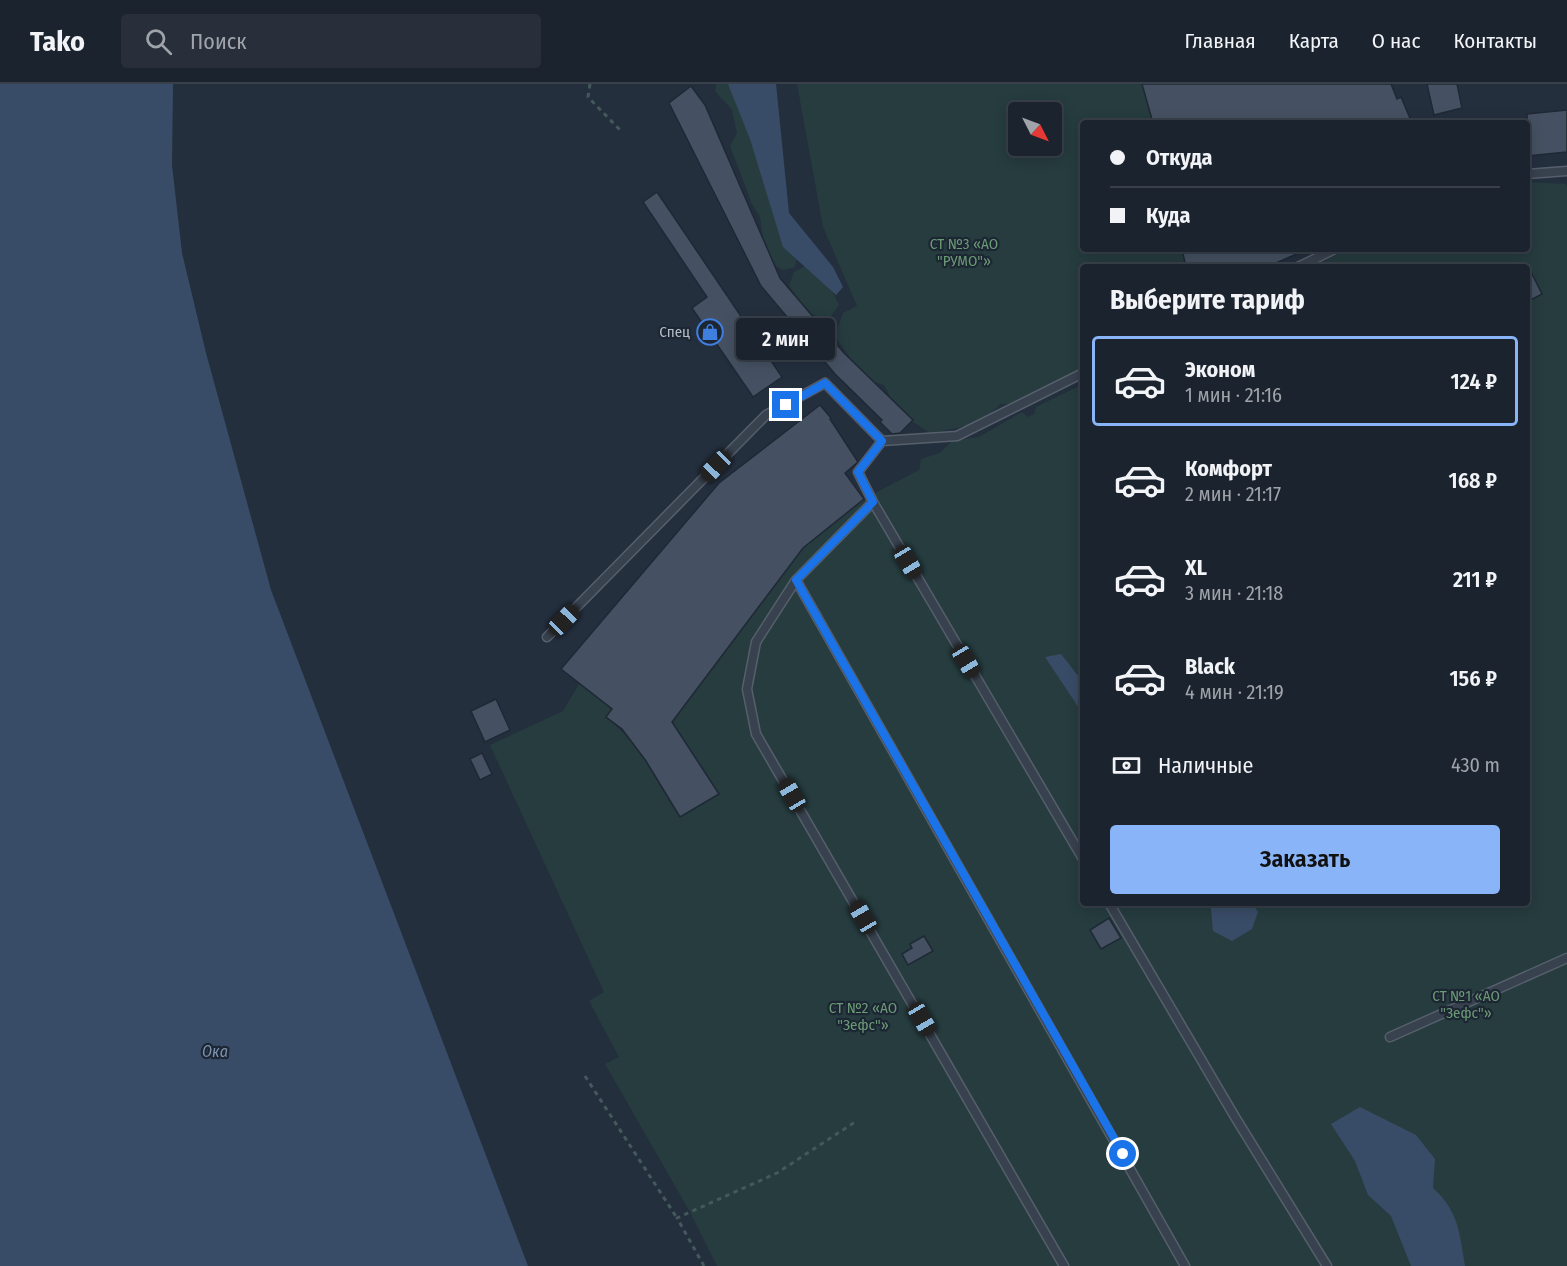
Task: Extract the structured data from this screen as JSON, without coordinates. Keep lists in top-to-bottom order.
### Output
{
  "water": ["Ока"],
  "parks": ["СТ №3 «АО \"РУМО\"»", "СТ №1 «АО \"Зефс\"»", "СТ №2 «АО \"Зефс\"»"],
  "places": {
    "shop": ["Спец"]
  },
  "north": "bottom right",
  "page": {
    "header": "Tako",
    "search": "Поиск",
    "nav": [
      "Главная",
      "Карта",
      "О нас",
      "Контакты"
    ],
    "banner": ["Откуда", "Куда"],
    "heading": "Выберите тариф",
    "bubble": "2 мин",
    "list": [
      {
        "name": "Эконом",
        "note": "1 мин · 21:16",
        "value": "124 ₽"
      },
      {
        "name": "Комфорт",
        "note": "2 мин · 21:17",
        "value": "168 ₽"
      },
      {
        "name": "XL",
        "note": "3 мин · 21:18",
        "value": "211 ₽"
      },
      {
        "name": "Black",
        "note": "4 мин · 21:19",
        "value": "156 ₽"
      }
    ],
    "pay": ["Наличные", "430 m"],
    "buttons": "Заказать"
  }
}
